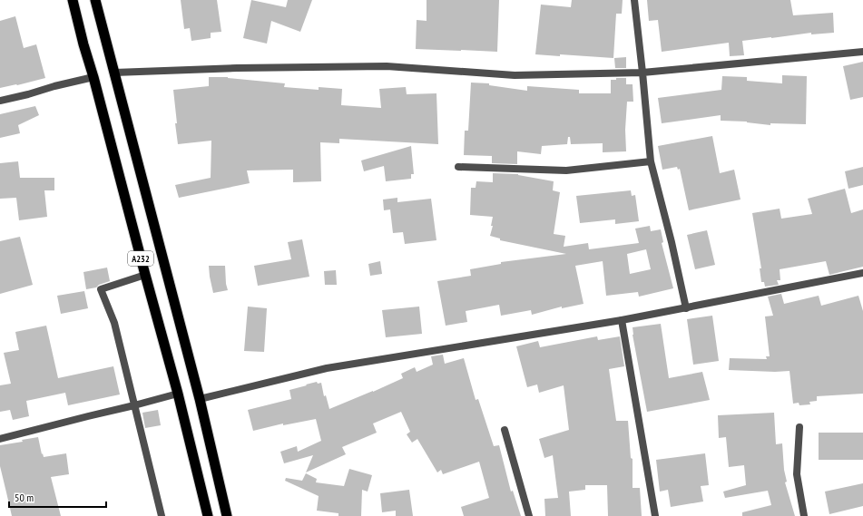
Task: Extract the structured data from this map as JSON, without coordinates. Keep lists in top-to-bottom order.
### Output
{
  "streets": {
    "highway": ["A232"]
  },
  "scale_bar": "50 m"
}
